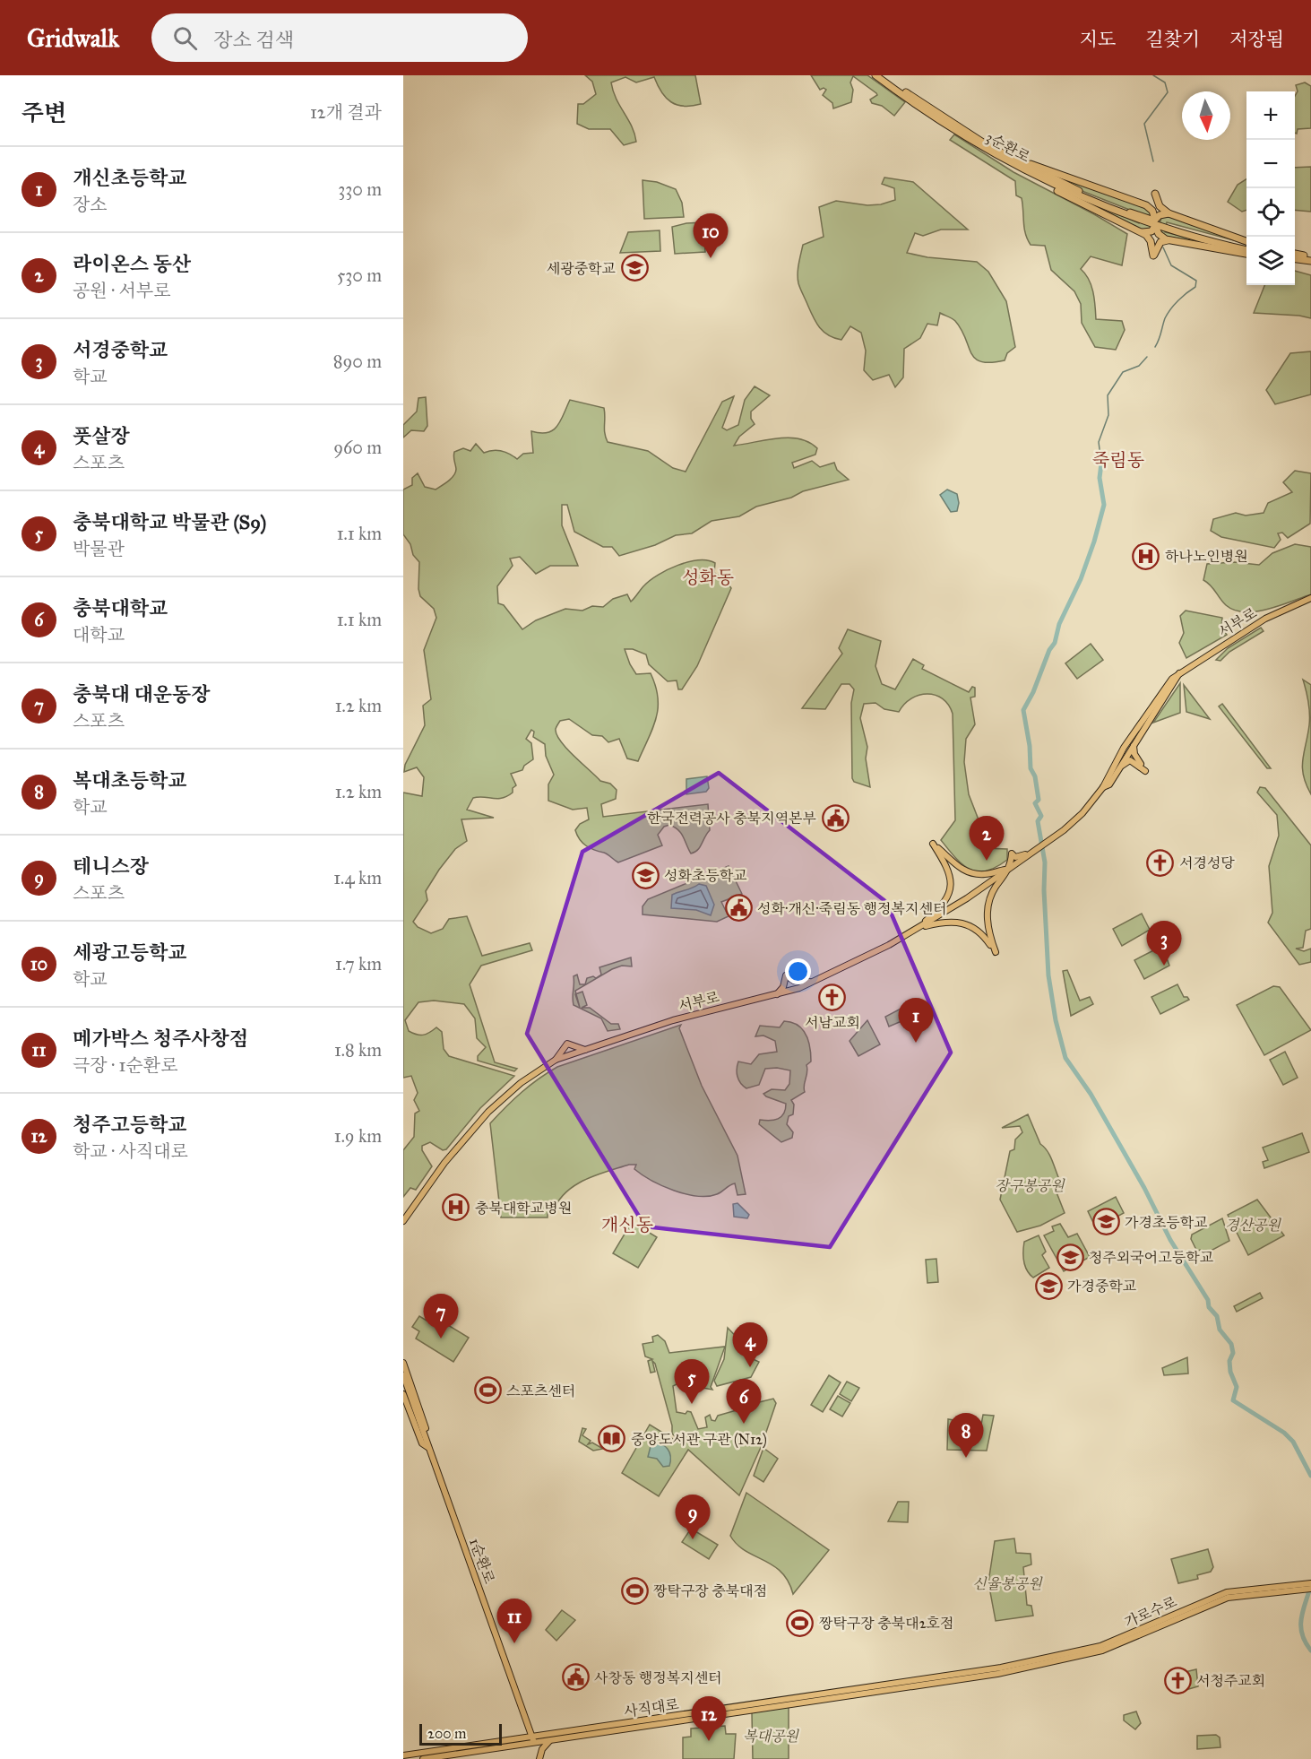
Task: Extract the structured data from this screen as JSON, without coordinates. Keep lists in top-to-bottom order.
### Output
{
  "streets": {
    "highway": ["3순환로"],
    "main road": [
      "서부로",
      "1순환로",
      "가로수로",
      "사직대로"
    ]
  },
  "crossings": [
    ["1순환로", "사직대로"],
    ["가로수로", "사직대로"]
  ],
  "districts": ["죽림동", "성화동", "개신동"],
  "parks": [
    "장구봉공원",
    "경산공원",
    "신율봉공원",
    "복대공원"
  ],
  "places": {
    "school or university": [
      "세광중학교",
      "성화초등학교",
      "가경초등학교",
      "청주외국어고등학교",
      "가경중학교"
    ],
    "hospital": ["하나노인병원", "충북대학교병원"],
    "public building": ["한국전력공사 충북지역본부", "성화·개신·죽림동 행정복지센터", "사창동 행정복지센터"],
    "church": ["서경성당", "서남교회", "서청주교회"],
    "sports": ["스포츠센터", "짱탁구장 충북대점", "짱탁구장 충북대2호점"],
    "library": ["중앙도서관 구관 (N12)"]
  },
  "scale_bar": "200 m",
  "north": "bottom",
  "page": {
    "header": "Gridwalk",
    "search": "장소 검색",
    "nav": ["지도", "길찾기", "저장됨"],
    "heading": ["주변", "12개 결과"],
    "map_buttons": ["+", "−"],
    "list": [
      {
        "mark": "1",
        "name": "개신초등학교",
        "note": "장소",
        "value": "330 m"
      },
      {
        "mark": "2",
        "name": "라이온스 동산",
        "note": "공원 · 서부로",
        "value": "530 m"
      },
      {
        "mark": "3",
        "name": "서경중학교",
        "note": "학교",
        "value": "890 m"
      },
      {
        "mark": "4",
        "name": "풋살장",
        "note": "스포츠",
        "value": "960 m"
      },
      {
        "mark": "5",
        "name": "충북대학교 박물관 (S9)",
        "note": "박물관",
        "value": "1.1 km"
      },
      {
        "mark": "6",
        "name": "충북대학교",
        "note": "대학교",
        "value": "1.1 km"
      },
      {
        "mark": "7",
        "name": "충북대 대운동장",
        "note": "스포츠",
        "value": "1.2 km"
      },
      {
        "mark": "8",
        "name": "복대초등학교",
        "note": "학교",
        "value": "1.2 km"
      },
      {
        "mark": "9",
        "name": "테니스장",
        "note": "스포츠",
        "value": "1.4 km"
      },
      {
        "mark": "10",
        "name": "세광고등학교",
        "note": "학교",
        "value": "1.7 km"
      },
      {
        "mark": "11",
        "name": "메가박스 청주사창점",
        "note": "극장 · 1순환로",
        "value": "1.8 km"
      },
      {
        "mark": "12",
        "name": "청주고등학교",
        "note": "학교 · 사직대로",
        "value": "1.9 km"
      }
    ],
    "pins": [
      "10",
      "2",
      "3",
      "1",
      "7",
      "4",
      "5",
      "6",
      "8",
      "9",
      "11",
      "12"
    ],
    "scale": "200 m"
  }
}
